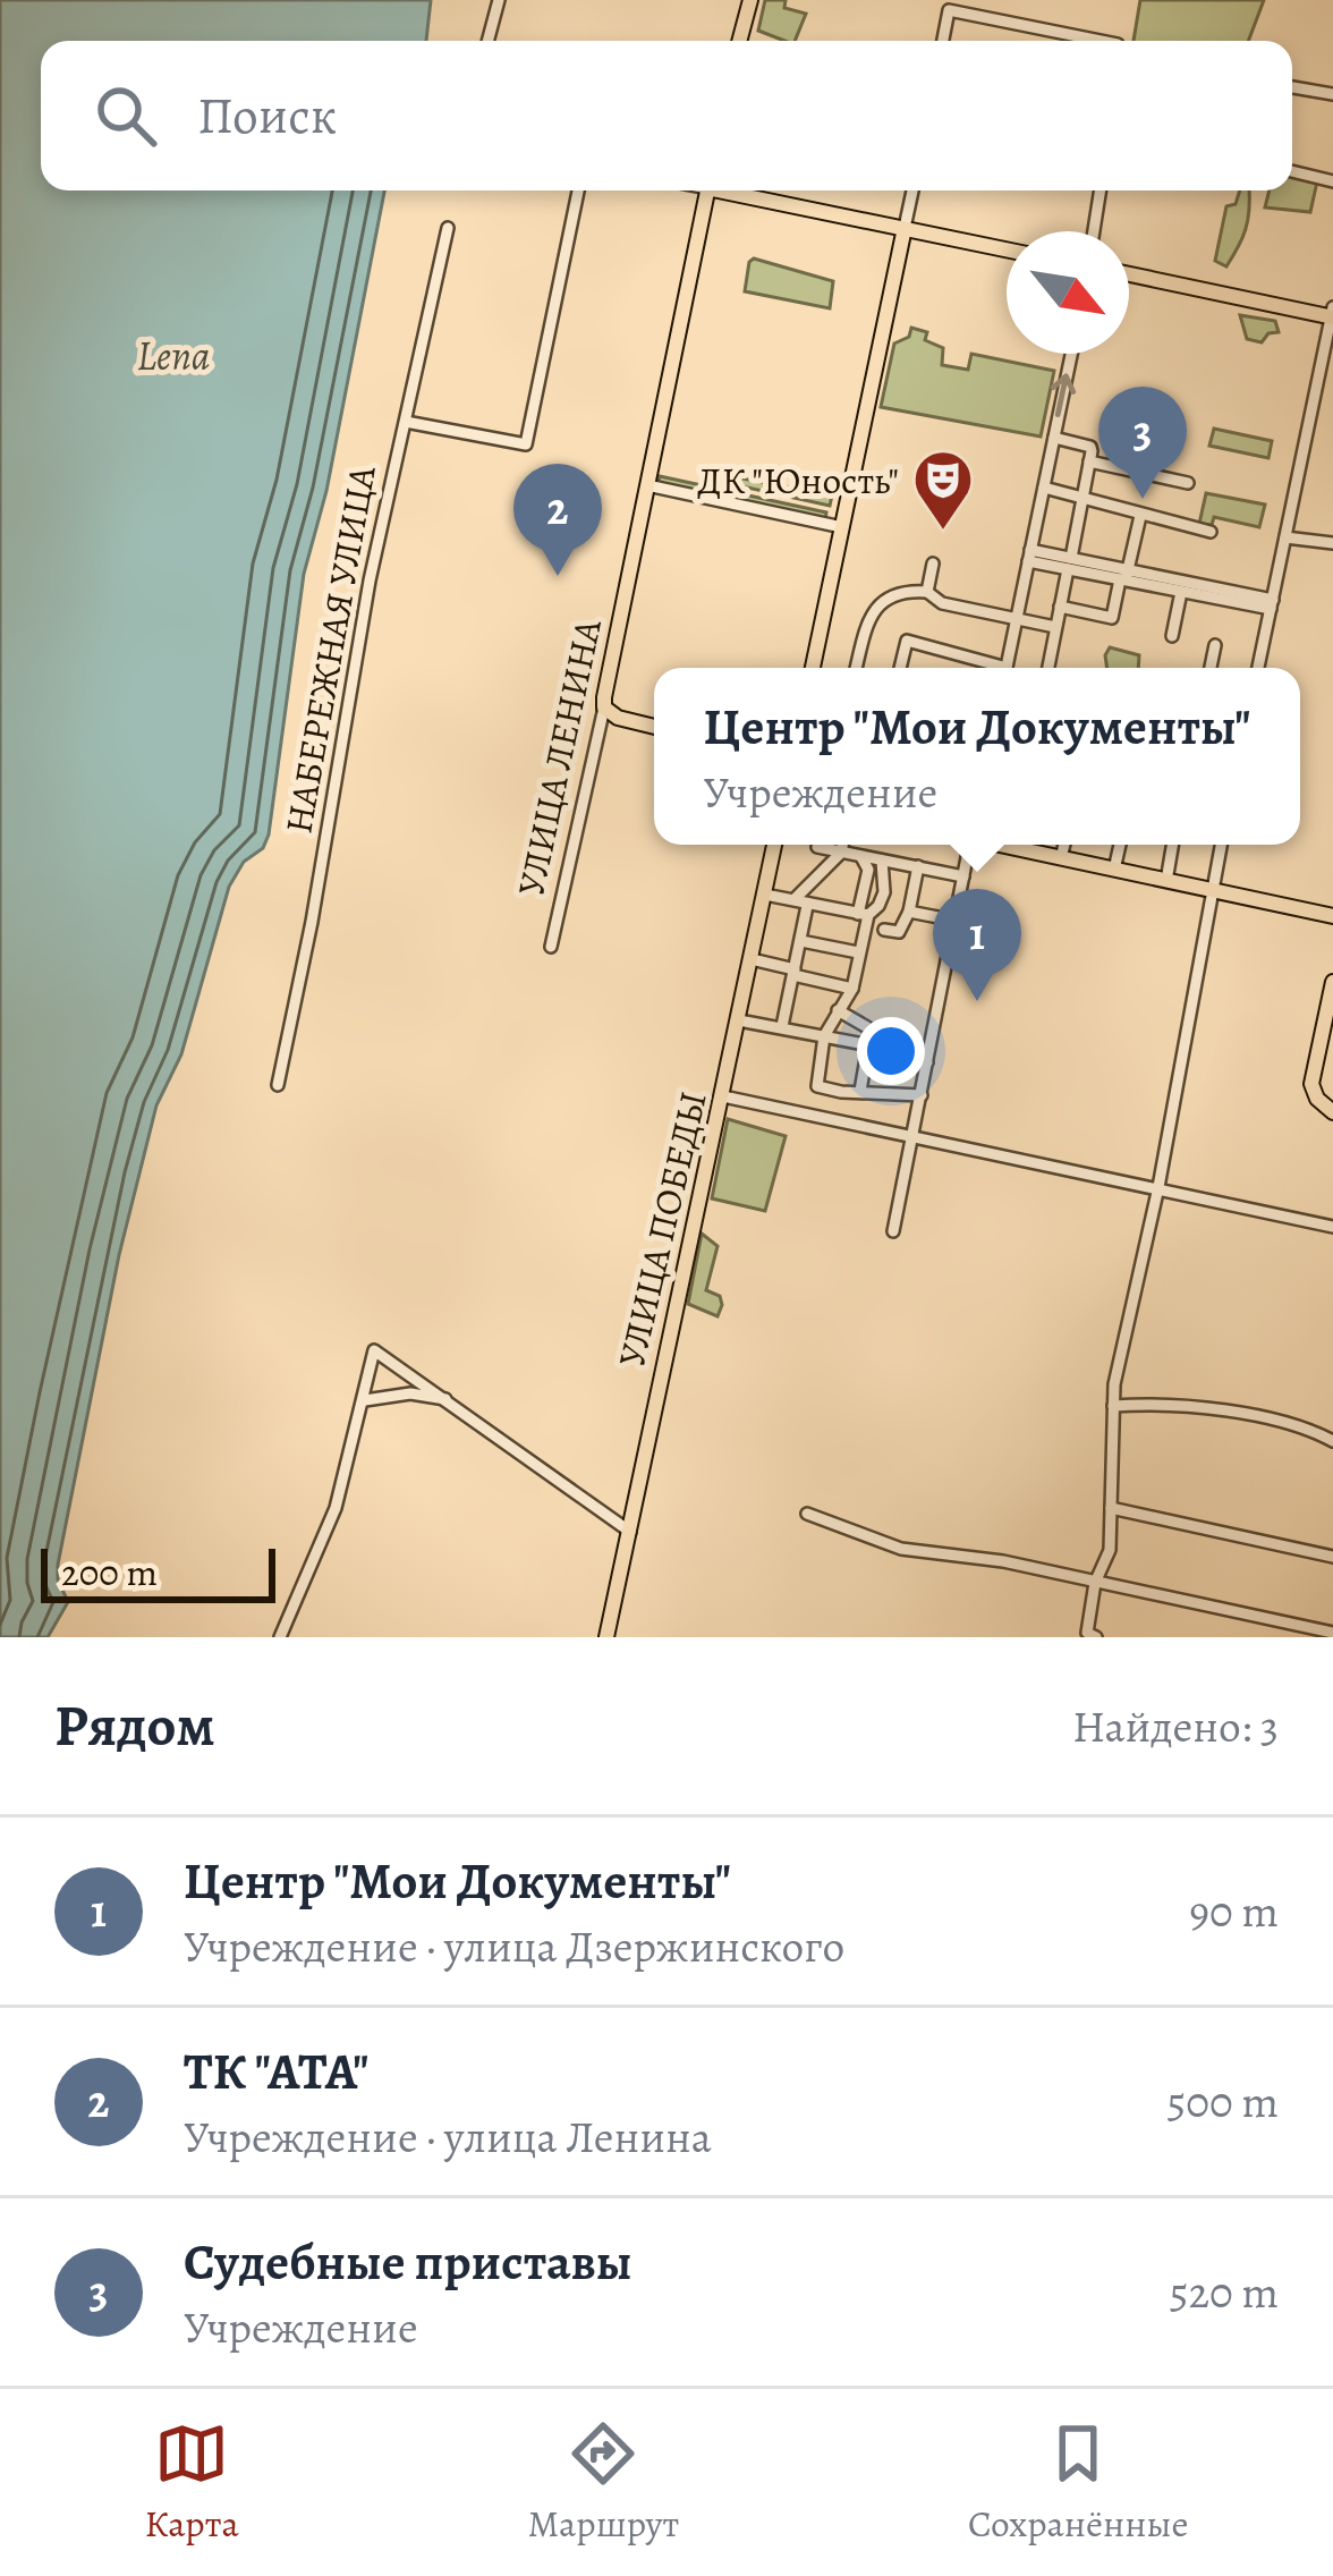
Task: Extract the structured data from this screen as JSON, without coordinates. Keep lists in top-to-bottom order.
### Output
{
  "streets": {
    "main road": ["УЛИЦА ЛЕНИНА", "УЛИЦА ПОБЕДЫ"],
    "street": ["НАБЕРЕЖНАЯ УЛИЦА"]
  },
  "water": ["Lena"],
  "places": {
    "theatre": ["ДК \"Юность\""]
  },
  "scale_bar": "200 m",
  "north": "bottom right",
  "page": {
    "search": "Поиск",
    "pins": ["3", "2", "1"],
    "popup": ["Центр \"Мои Документы\"", "Учреждение"],
    "scale": "200 m",
    "heading": ["Рядом", "Найдено: 3"],
    "list": [
      {
        "mark": "1",
        "name": "Центр \"Мои Документы\"",
        "note": "Учреждение · улица Дзержинского",
        "value": "90 m"
      },
      {
        "mark": "2",
        "name": "ТК \"АТА\"",
        "note": "Учреждение · улица Ленина",
        "value": "500 m"
      },
      {
        "mark": "3",
        "name": "Судебные приставы",
        "note": "Учреждение",
        "value": "520 m"
      }
    ],
    "nav": ["Карта", "Маршрут", "Сохранённые"]
  }
}
